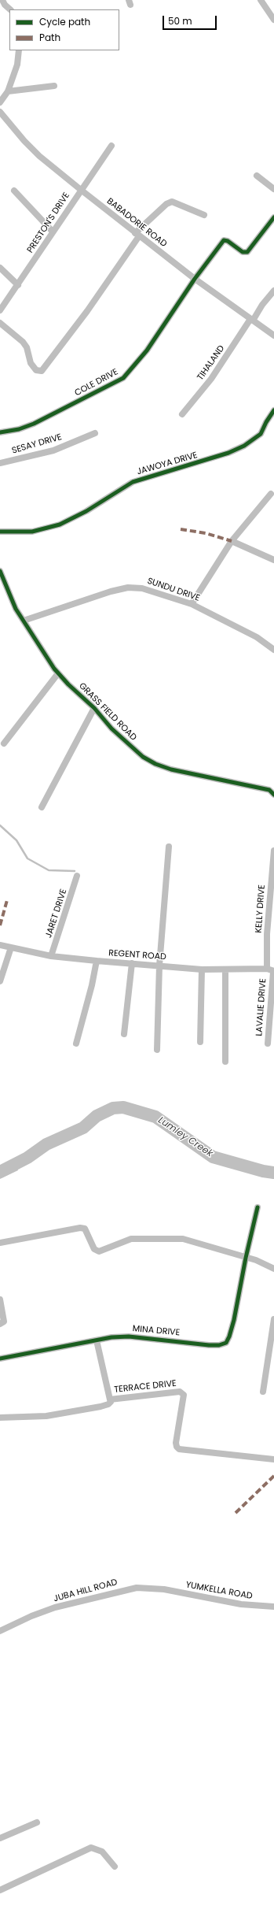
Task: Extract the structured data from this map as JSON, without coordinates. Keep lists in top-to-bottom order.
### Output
{
  "streets": {
    "street": [
      "PRESTON'S DRIVE",
      "BABADORIE ROAD",
      "TIHALAND",
      "COLE DRIVE",
      "SESAY DRIVE",
      "JAWOYA DRIVE",
      "SUNDU DRIVE",
      "GRASS FIELD ROAD",
      "KELLY DRIVE",
      "JARET DRIVE",
      "REGENT ROAD",
      "LAVALIE DRIVE",
      "MINA DRIVE",
      "TERRACE DRIVE",
      "JUBA HILL ROAD",
      "YUMKELLA ROAD"
    ]
  },
  "crossings": [
    ["PRESTON'S DRIVE", "BABADORIE ROAD"],
    ["BABADORIE ROAD", "TIHALAND"],
    ["BABADORIE ROAD", "COLE DRIVE"],
    ["SUNDU DRIVE", "GRASS FIELD ROAD"],
    ["KELLY DRIVE", "REGENT ROAD"],
    ["KELLY DRIVE", "LAVALIE DRIVE"],
    ["JARET DRIVE", "REGENT ROAD"],
    ["REGENT ROAD", "LAVALIE DRIVE"],
    ["MINA DRIVE", "TERRACE DRIVE"],
    ["JUBA HILL ROAD", "YUMKELLA ROAD"]
  ],
  "water": ["Lumley Creek"],
  "legend": ["Cycle path", "Path"],
  "scale_bar": "50 m"
}
